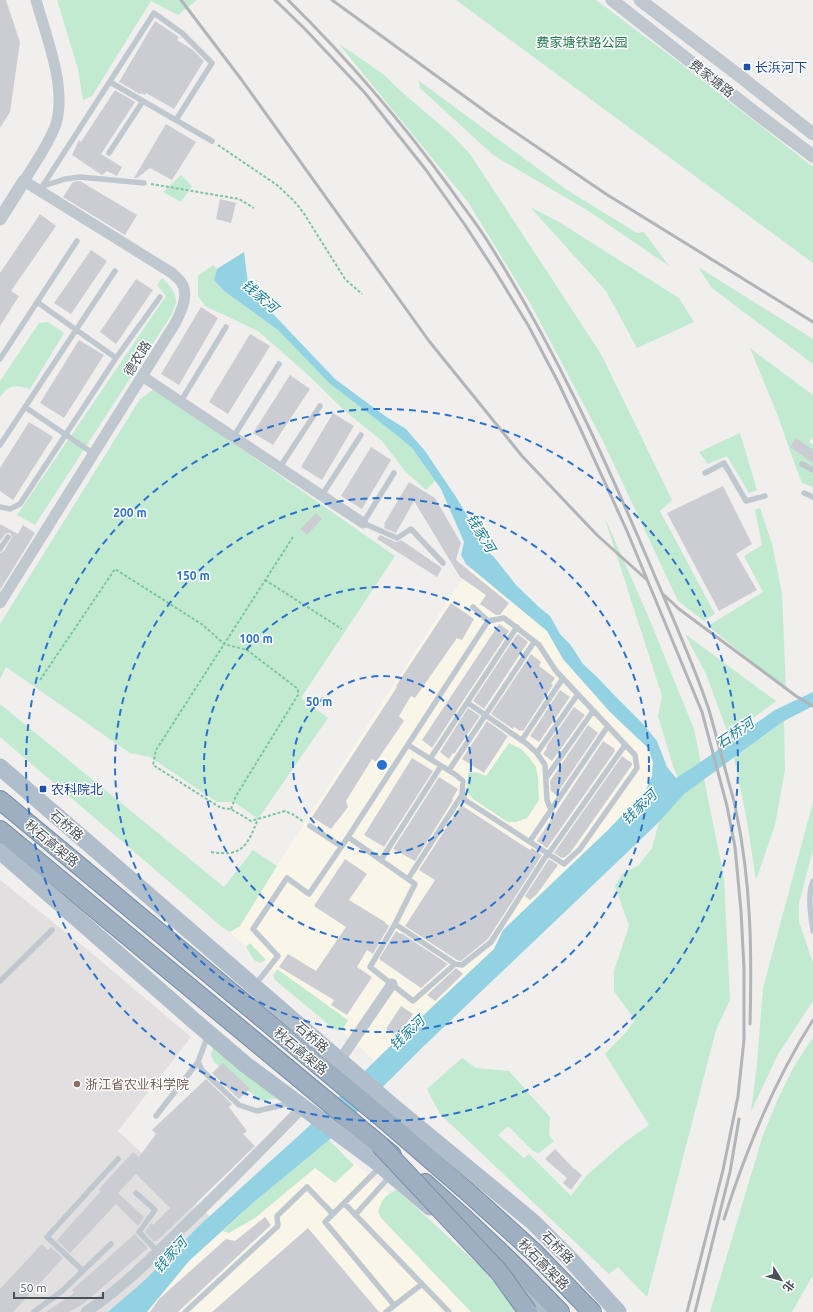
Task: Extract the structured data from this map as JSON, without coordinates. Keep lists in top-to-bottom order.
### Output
{
  "streets": {
    "highway": ["秋石高架路"],
    "main road": ["石桥路"],
    "street": ["费家塘路", "德农路"]
  },
  "water": ["钱家河", "石桥河"],
  "parks": ["费家塘铁路公园"],
  "places": {
    "transit": ["长浜河下", "农科院北"],
    "other": ["浙江省农业科学院"]
  },
  "scale_bar": "50 m",
  "north": "bottom right",
  "rings": [
    "200 m",
    "150 m",
    "100 m",
    "50 m"
  ]
}
